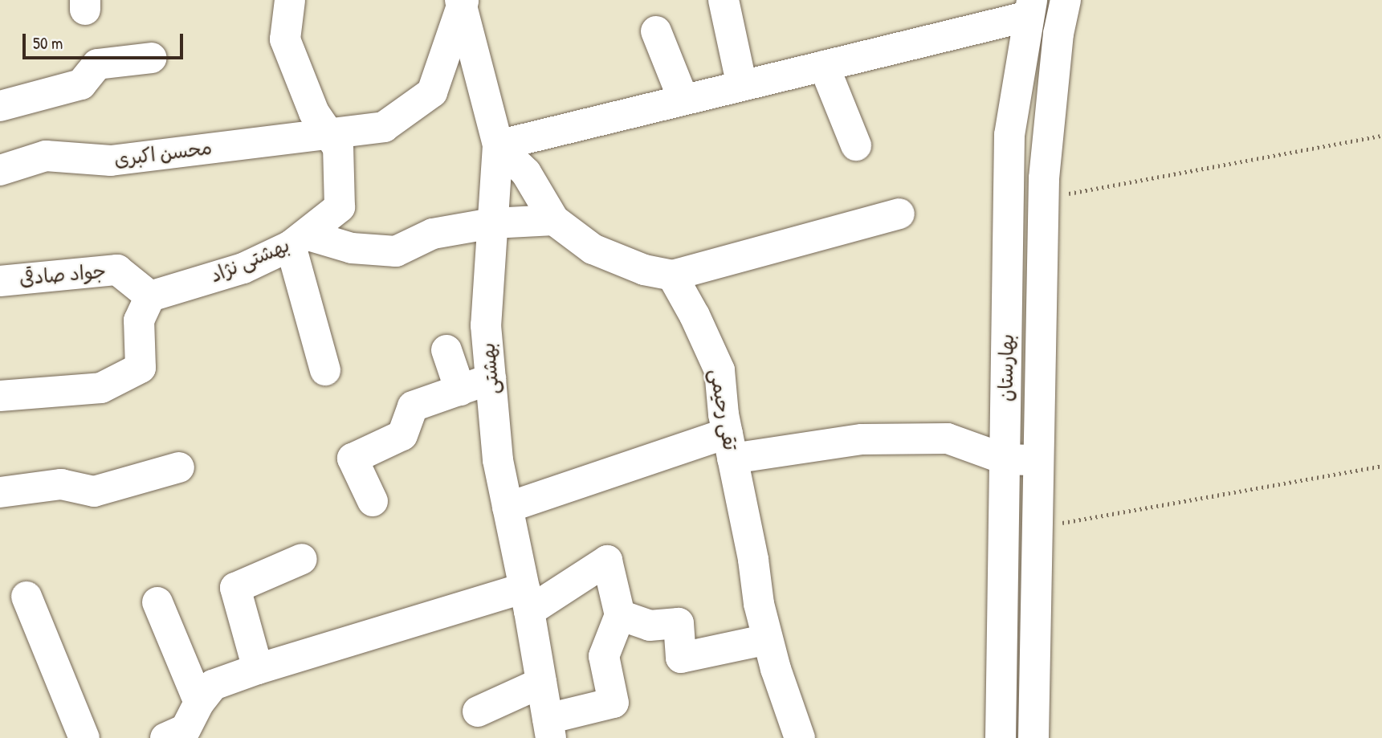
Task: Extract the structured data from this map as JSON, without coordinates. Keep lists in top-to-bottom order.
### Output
{
  "streets": {
    "street": [
      "محسن اکبری",
      "بهشتی نژاد",
      "جواد صادقی",
      "بهارستان",
      "بهشتی",
      "تقی رحیمی"
    ]
  },
  "crossings": [
    ["محسن اکبری", "بهشتی نژاد"],
    ["محسن اکبری", "بهشتی"],
    ["بهشتی نژاد", "جواد صادقی"]
  ],
  "scale_bar": "50 m"
}
